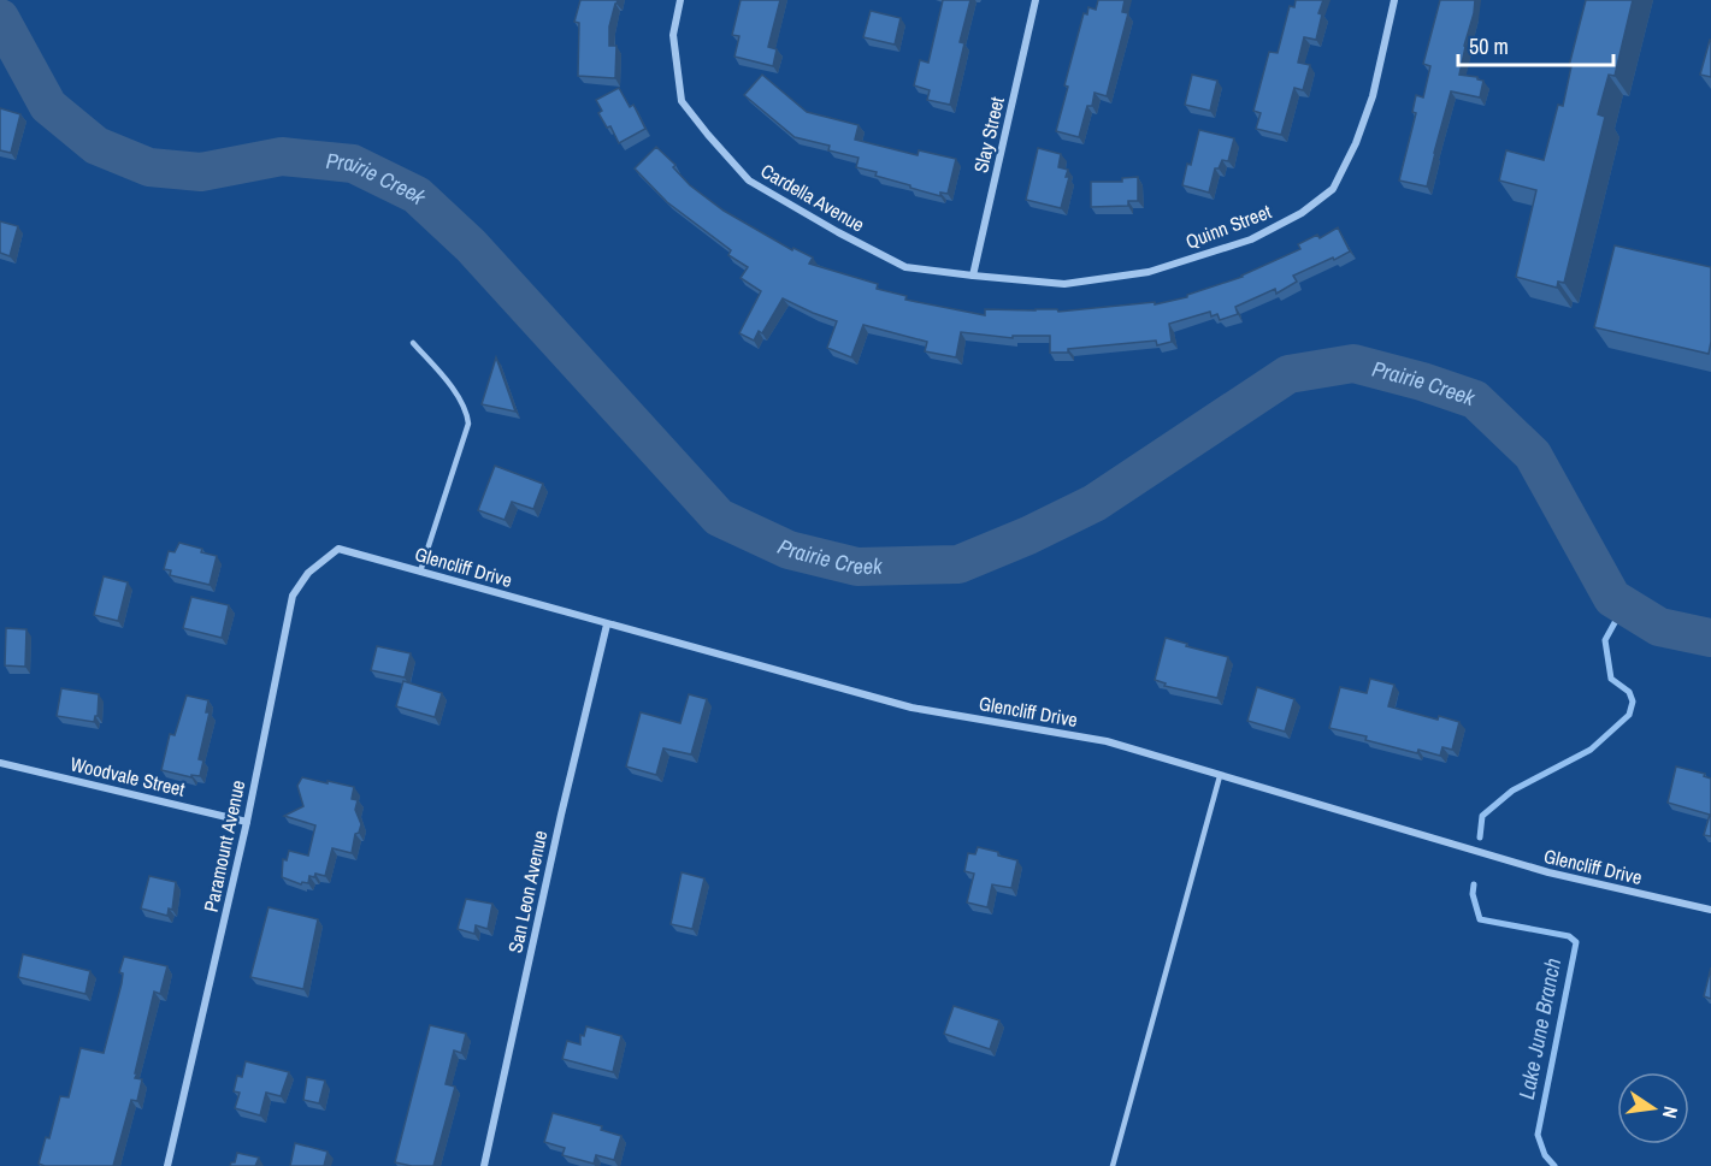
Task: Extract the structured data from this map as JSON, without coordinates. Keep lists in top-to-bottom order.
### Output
{
  "streets": {
    "street": [
      "Slay Street",
      "Cardella Avenue",
      "Quinn Street",
      "Glencliff Drive",
      "Woodvale Street",
      "Paramount Avenue",
      "San Leon Avenue"
    ]
  },
  "crossings": [
    ["Slay Street", "Cardella Avenue"],
    ["Slay Street", "Quinn Street"],
    ["Cardella Avenue", "Quinn Street"],
    ["Glencliff Drive", "Paramount Avenue"],
    ["Glencliff Drive", "San Leon Avenue"],
    ["Woodvale Street", "Paramount Avenue"]
  ],
  "water": ["Prairie Creek", "Lake June Branch"],
  "scale_bar": "50 m",
  "north": "right"
}
